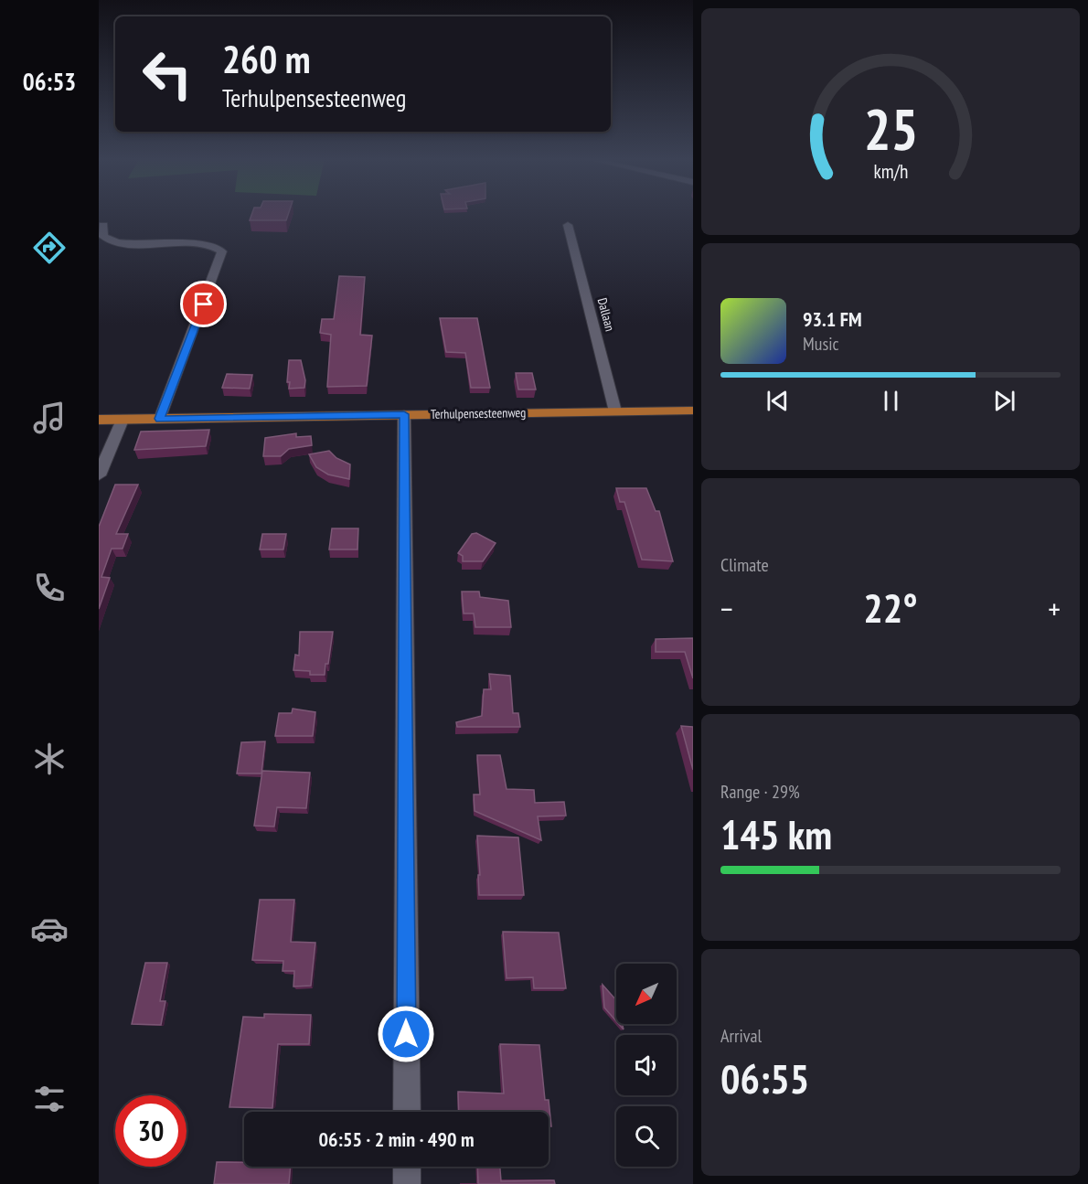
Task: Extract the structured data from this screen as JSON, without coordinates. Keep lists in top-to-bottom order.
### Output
{
  "streets": {
    "main road": ["Terhulpensesteenweg"],
    "street": ["Dallaan"]
  },
  "crossings": [
    ["Dallaan", "Terhulpensesteenweg"]
  ],
  "north": "bottom left",
  "page": {
    "tabs": "06:53",
    "turn": ["260 m", "Terhulpensesteenweg"],
    "song": ["93.1 FM", "Music"],
    "tile": [
      "Climate",
      ["Range · 29%", "145 km"],
      ["Arrival", "06:55"]
    ],
    "heat": ["−", "22°", "+"],
    "limit": "30",
    "trip": "06:55 · 2 min · 490 m",
    "gauge": ["25", "km/h"]
  }
}
